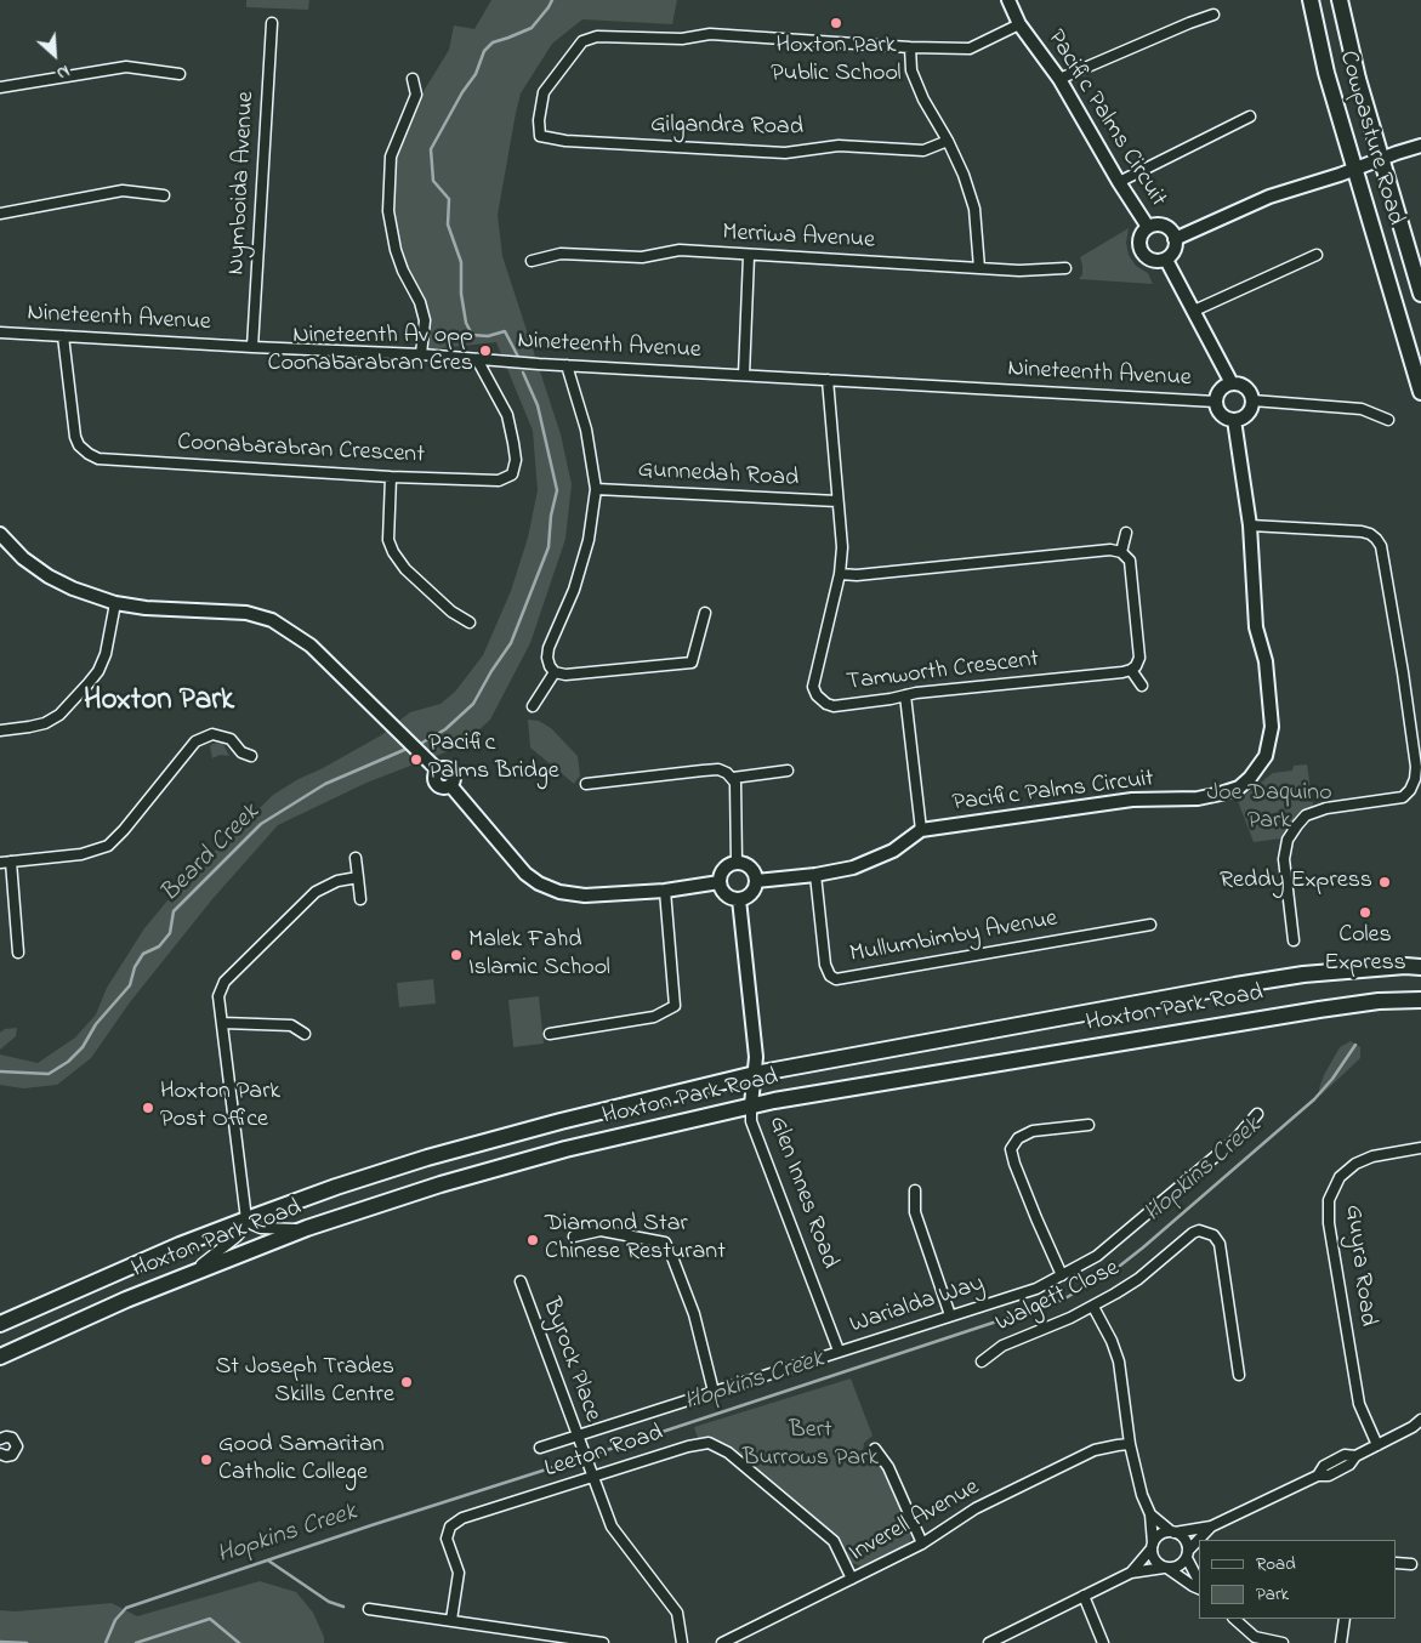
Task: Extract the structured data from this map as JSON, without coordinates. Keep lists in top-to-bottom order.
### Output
{
  "streets": {
    "main road": ["Cowpasture Road", "Hoxton Park Road"],
    "street": [
      "Pacific Palms Circuit",
      "Gilgandra Road",
      "Nymboida Avenue",
      "Merriwa Avenue",
      "Nineteenth Avenue",
      "Coonabarabran Crescent",
      "Gunnedah Road",
      "Tamworth Crescent",
      "Mullumbimby Avenue",
      "Glen Innes Road",
      "Guyra Road",
      "Walgett Close",
      "Warialda Way",
      "Byrock Place",
      "Leeton Road",
      "Inverell Avenue"
    ]
  },
  "crossings": [
    ["Pacific Palms Circuit", "Nineteenth Avenue"],
    ["Pacific Palms Circuit", "Mullumbimby Avenue"],
    ["Pacific Palms Circuit", "Glen Innes Road"],
    ["Nymboida Avenue", "Nineteenth Avenue"],
    ["Nineteenth Avenue", "Coonabarabran Crescent"],
    ["Nineteenth Avenue", "Tamworth Crescent"],
    ["Gunnedah Road", "Tamworth Crescent"],
    ["Hoxton Park Road", "Glen Innes Road"],
    ["Glen Innes Road", "Warialda Way"],
    ["Warialda Way", "Byrock Place"],
    ["Byrock Place", "Leeton Road"],
    ["Leeton Road", "Inverell Avenue"]
  ],
  "districts": ["Hoxton Park"],
  "water": ["Beard Creek", "Hopkins Creek"],
  "parks": ["Joe Daquino Park", "Bert Burrows Park"],
  "places": [
    "Hoxton Park Public School",
    "Nineteenth Av opp Coonabarabran Cres",
    "Pacific Palms Bridge",
    "Reddy Express",
    "Coles Express",
    "Malek Fahd Islamic School",
    "Hoxton Park Post Office",
    "Diamond Star Chinese Resturant",
    "St Joseph Trades Skills Centre",
    "Good Samaritan Catholic College"
  ],
  "legend": ["Road", "Park"],
  "north": "bottom right"
}
